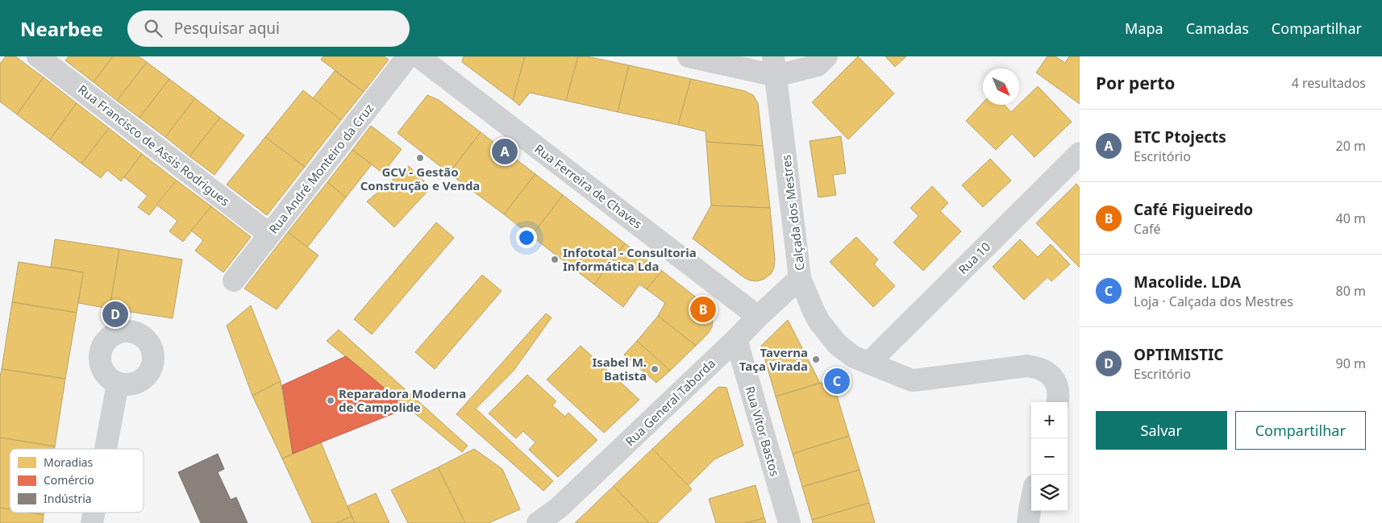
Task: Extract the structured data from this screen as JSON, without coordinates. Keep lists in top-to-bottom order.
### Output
{
  "streets": {
    "street": [
      "Rua Francisco de Assis Rodrigues",
      "Rua André Monteiro da Cruz",
      "Rua Ferreira de Chaves",
      "Calçada dos Mestres",
      "Rua 10",
      "Rua General Taborda",
      "Rua Vítor Bastos"
    ]
  },
  "crossings": [
    ["Rua Francisco de Assis Rodrigues", "Rua André Monteiro da Cruz"],
    ["Rua Ferreira de Chaves", "Rua General Taborda"],
    ["Calçada dos Mestres", "Rua 10"],
    ["Calçada dos Mestres", "Rua General Taborda"],
    ["Rua General Taborda", "Rua Vítor Bastos"]
  ],
  "places": [
    "GCV - Gestão Construção e Venda",
    "Infototal - Consultoria Informática Lda",
    "Taverna Taça Virada",
    "Isabel M. Batista",
    "Reparadora Moderna de Campolide"
  ],
  "legend": ["Moradias", "Comércio", "Indústria"],
  "north": "bottom right",
  "page": {
    "header": "Nearbee",
    "search": "Pesquisar aqui",
    "nav": ["Mapa", "Camadas", "Compartilhar"],
    "heading": ["Por perto", "4 resultados"],
    "list": [
      {
        "mark": "A",
        "name": "ETC Ptojects",
        "note": "Escritório",
        "value": "20 m"
      },
      {
        "mark": "B",
        "name": "Café Figueiredo",
        "note": "Café",
        "value": "40 m"
      },
      {
        "mark": "C",
        "name": "Macolide. LDA",
        "note": "Loja · Calçada dos Mestres",
        "value": "80 m"
      },
      {
        "mark": "D",
        "name": "OPTIMISTIC",
        "note": "Escritório",
        "value": "90 m"
      }
    ],
    "pins": [
      "A",
      "B",
      "D",
      "C"
    ],
    "buttons": ["Salvar", "Compartilhar"],
    "map_buttons": ["+", "−"]
  }
}
